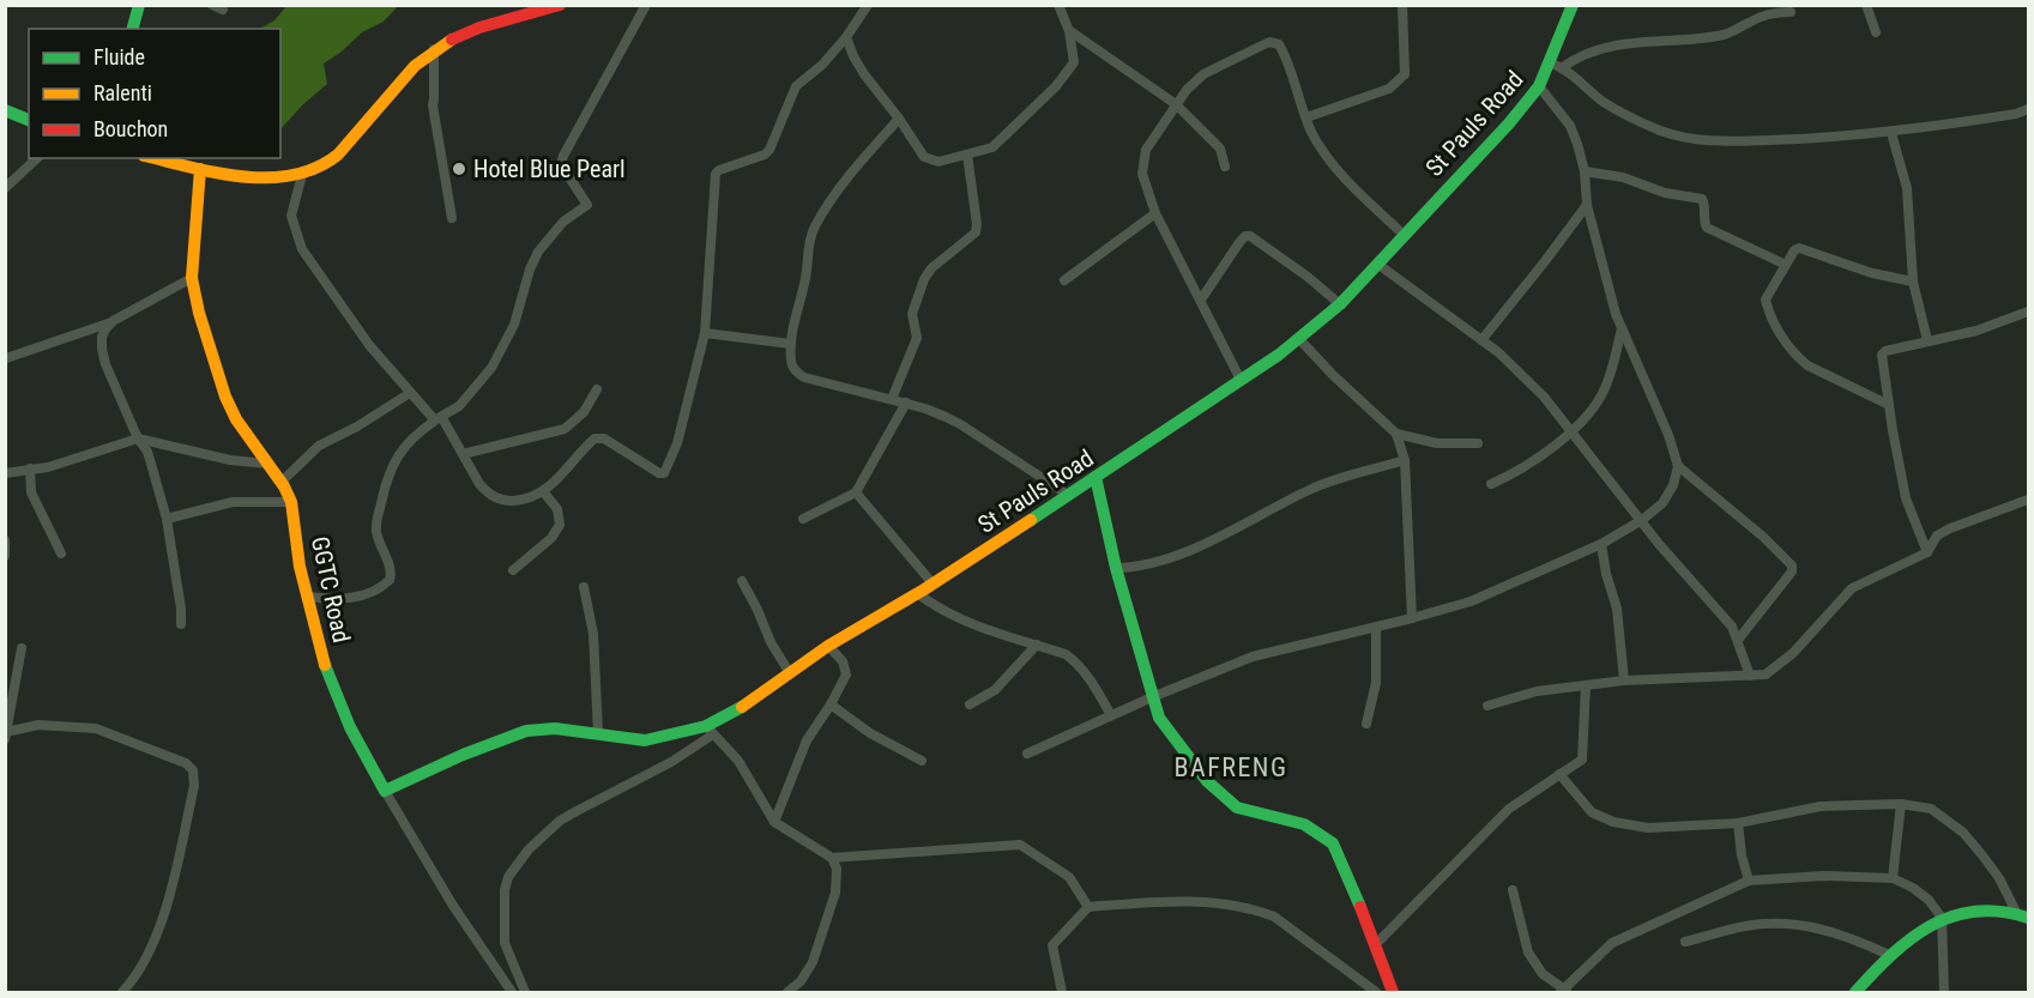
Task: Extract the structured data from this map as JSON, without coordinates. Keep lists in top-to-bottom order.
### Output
{
  "streets": {
    "main road": ["St Pauls Road", "GGTC Road"]
  },
  "crossings": [
    ["St Pauls Road", "GGTC Road"]
  ],
  "districts": ["BAFRENG"],
  "places": ["Hotel Blue Pearl"],
  "legend": ["Fluide", "Ralenti", "Bouchon"]
}
